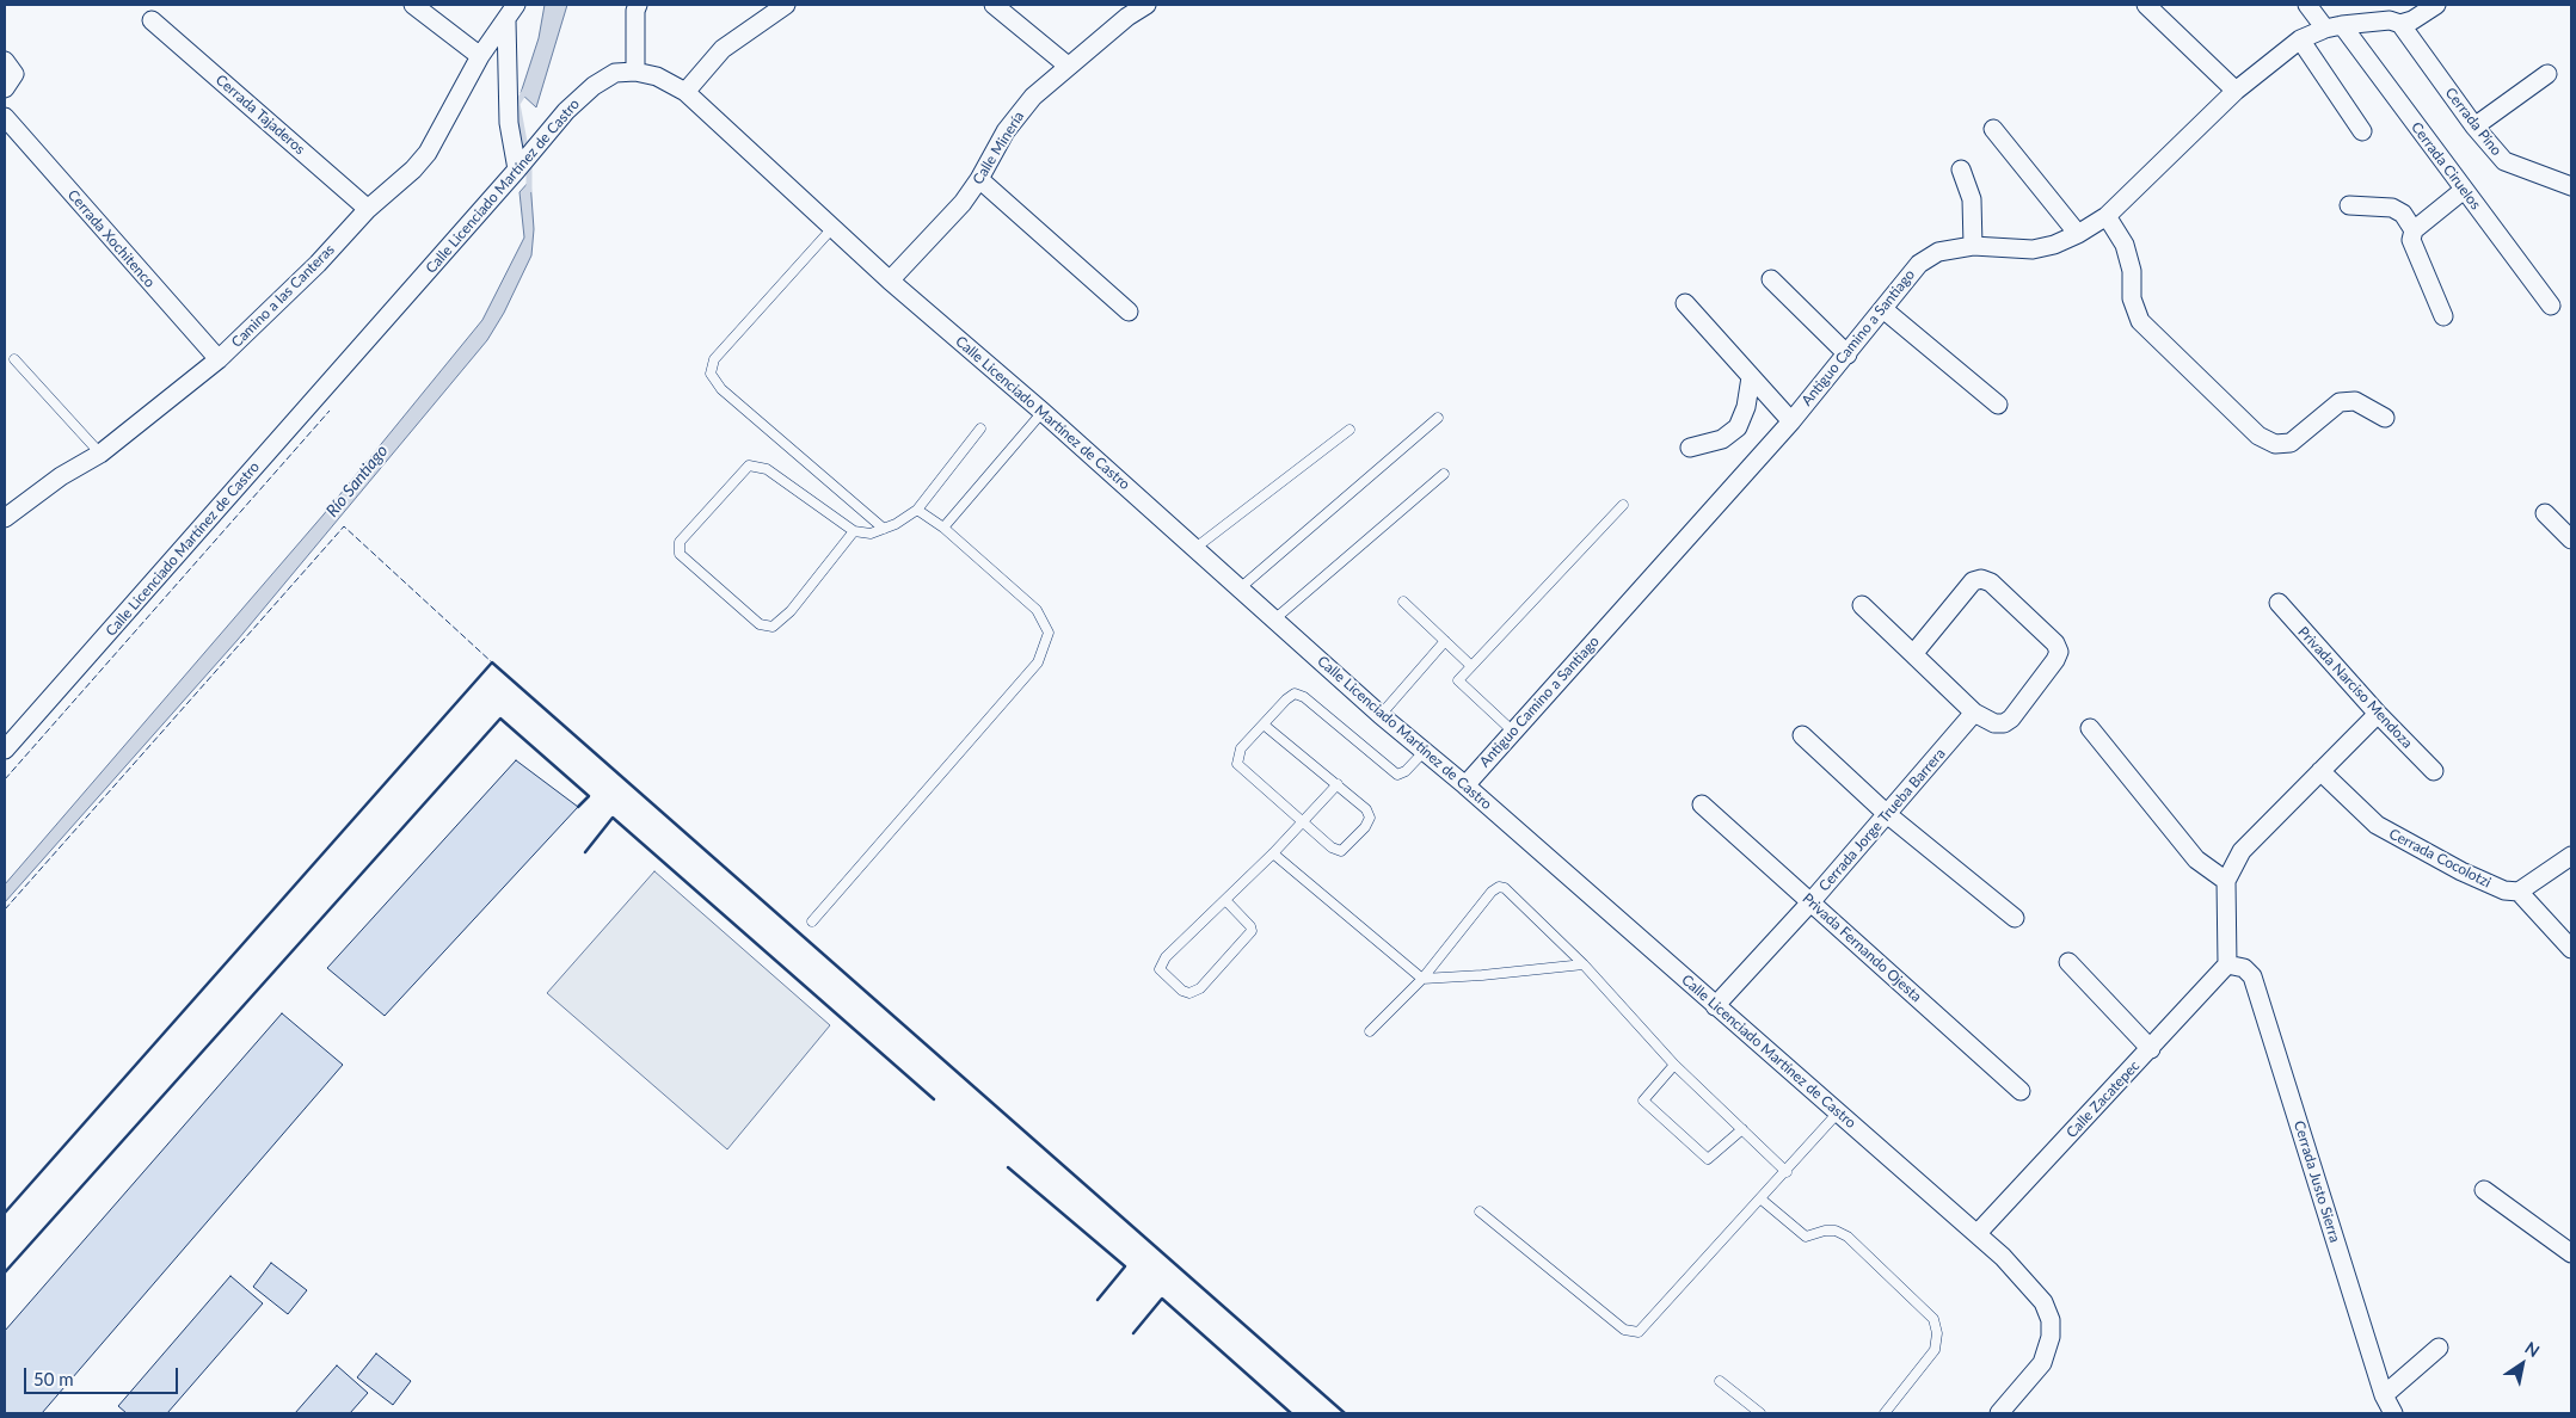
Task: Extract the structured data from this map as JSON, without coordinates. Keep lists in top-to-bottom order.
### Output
{
  "streets": {
    "street": [
      "Cerrada Tajaderos",
      "Cerrada Pino",
      "Calle Minería",
      "Cerrada Ciruelos",
      "Calle Licenciado Martínez de Castro",
      "Cerrada Xochitenco",
      "Camino a las Canteras",
      "Antiguo Camino a Santiago",
      "Privada Narciso Mendoza",
      "Cerrada Jorge Trueba Barrera",
      "Cerrada Cocolotzi",
      "Privada Fernando Ojesta",
      "Calle Zacatepec",
      "Cerrada Justo Sierra"
    ]
  },
  "crossings": [
    ["Cerrada Tajaderos", "Camino a las Canteras"],
    ["Cerrada Pino", "Antiguo Camino a Santiago"],
    ["Calle Minería", "Calle Licenciado Martínez de Castro"],
    ["Cerrada Ciruelos", "Antiguo Camino a Santiago"],
    ["Calle Licenciado Martínez de Castro", "Camino a las Canteras"],
    ["Calle Licenciado Martínez de Castro", "Antiguo Camino a Santiago"],
    ["Calle Licenciado Martínez de Castro", "Cerrada Jorge Trueba Barrera"],
    ["Calle Licenciado Martínez de Castro", "Calle Zacatepec"],
    ["Cerrada Xochitenco", "Camino a las Canteras"],
    ["Cerrada Jorge Trueba Barrera", "Privada Fernando Ojesta"],
    ["Calle Zacatepec", "Cerrada Justo Sierra"]
  ],
  "water": ["Río Santiago"],
  "scale_bar": "50 m",
  "north": "top right"
}
